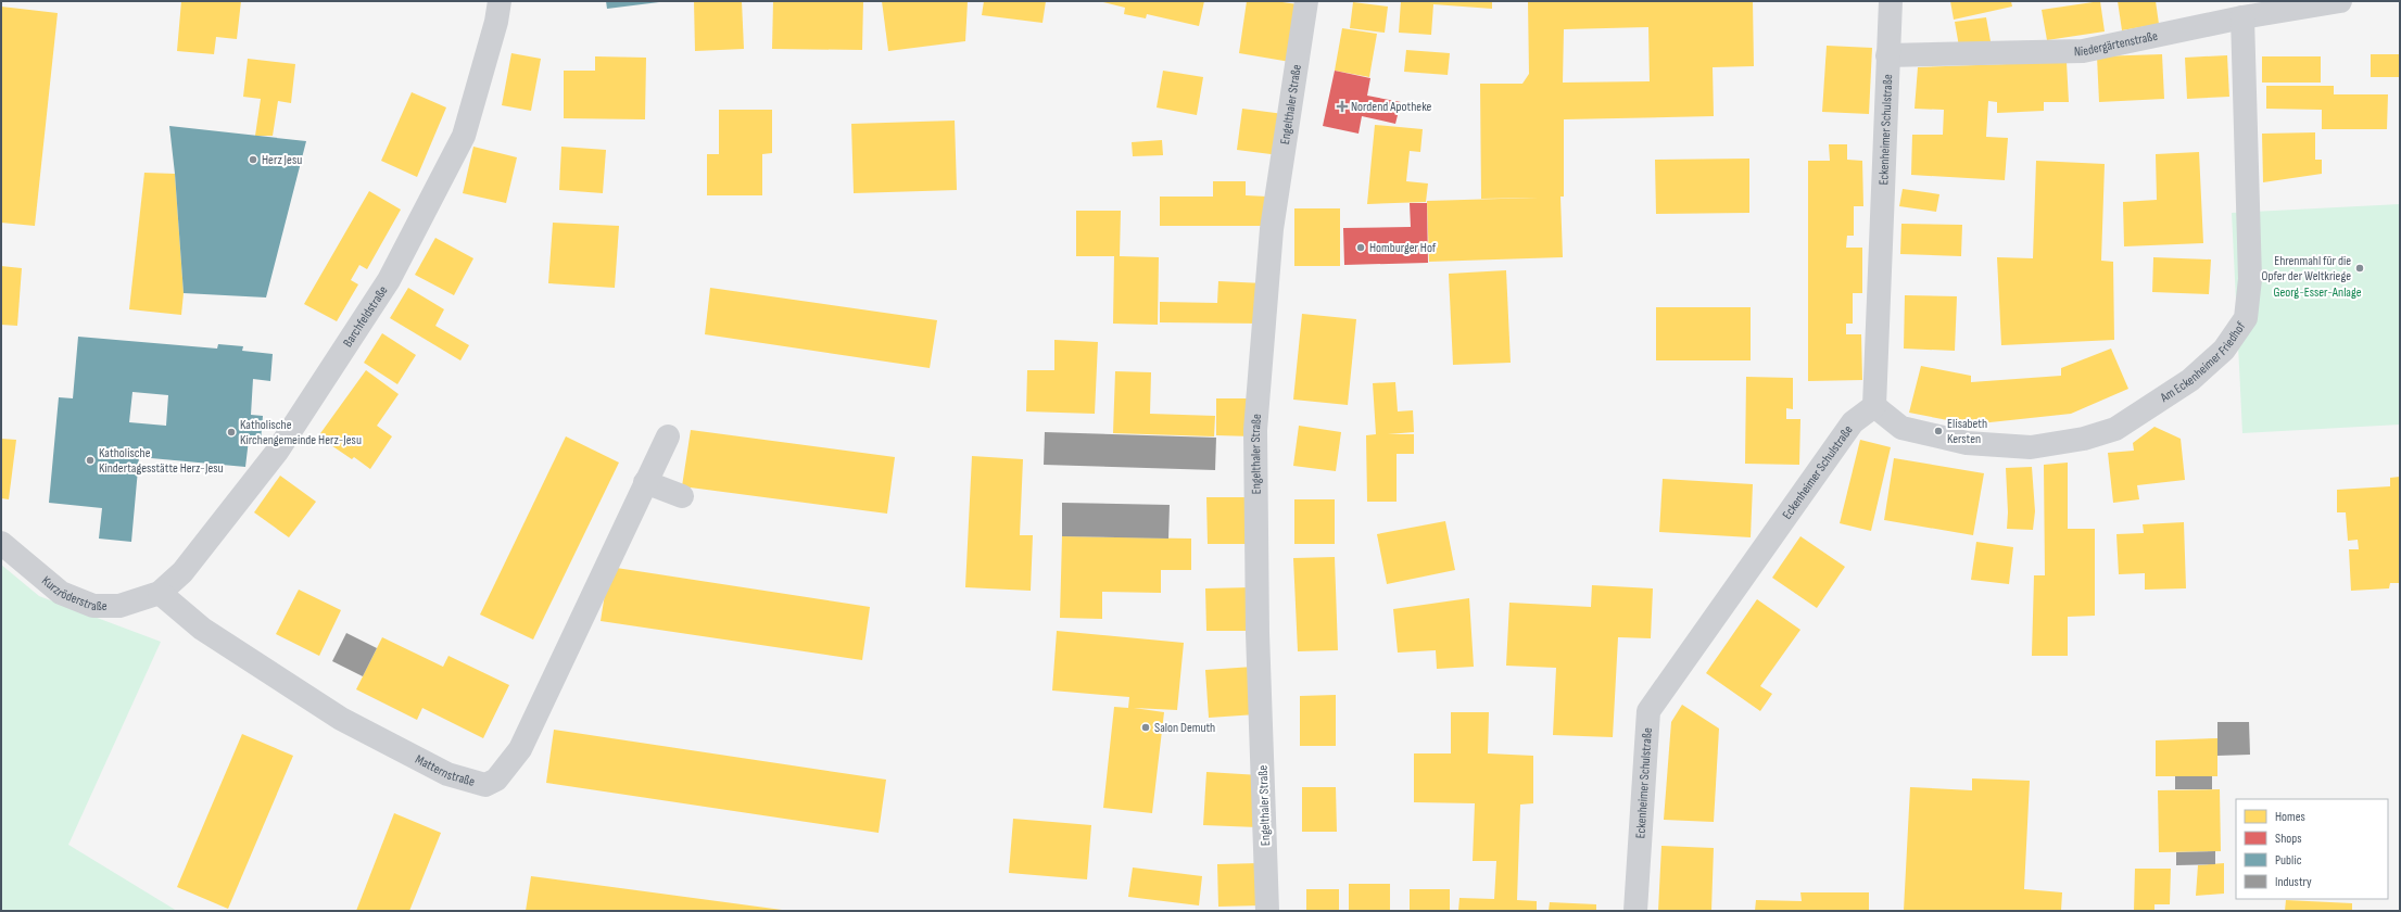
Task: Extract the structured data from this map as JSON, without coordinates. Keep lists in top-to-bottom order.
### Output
{
  "streets": {
    "street": [
      "Niedergärtenstraße",
      "Engelthaler Straße",
      "Eckenheimer Schulstraße",
      "Barchfeldstraße",
      "Am Eckenheimer Friedhof",
      "Kurzröderstraße",
      "Matternstraße"
    ]
  },
  "crossings": [
    ["Niedergärtenstraße", "Eckenheimer Schulstraße"],
    ["Niedergärtenstraße", "Am Eckenheimer Friedhof"],
    ["Eckenheimer Schulstraße", "Am Eckenheimer Friedhof"],
    ["Barchfeldstraße", "Kurzröderstraße"],
    ["Barchfeldstraße", "Matternstraße"],
    ["Kurzröderstraße", "Matternstraße"]
  ],
  "parks": ["Georg-Esser-Anlage"],
  "places": {
    "health": ["Nordend Apotheke"],
    "other": [
      "Herz Jesu",
      "Homburger Hof",
      "Ehrenmahl für die Opfer der Weltkriege",
      "Elisabeth Kersten",
      "Katholische Kirchengemeinde Herz-Jesu",
      "Katholische Kindertagesstätte Herz-Jesu",
      "Salon Demuth"
    ]
  },
  "legend": [
    "Homes",
    "Shops",
    "Public",
    "Industry"
  ]
}
